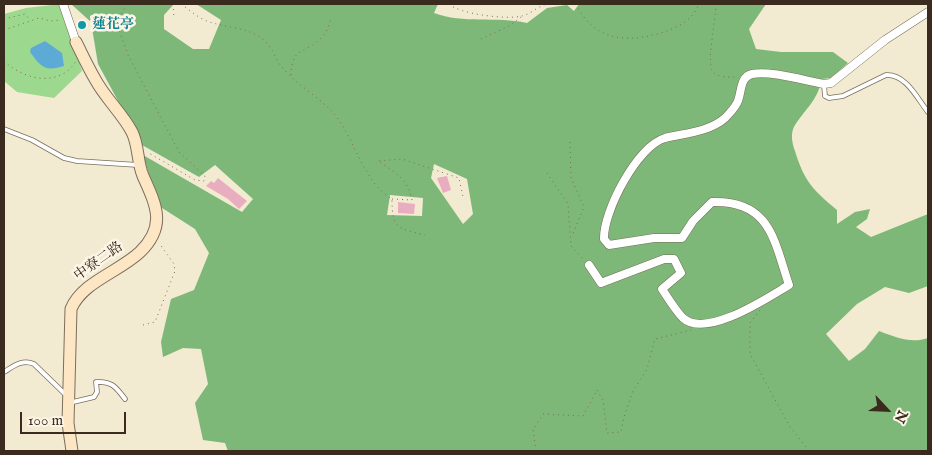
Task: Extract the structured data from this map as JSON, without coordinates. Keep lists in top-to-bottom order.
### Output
{
  "streets": {
    "street": ["中寮二路"]
  },
  "places": ["蓮花亭"],
  "scale_bar": "100 m",
  "north": "bottom right"
}
